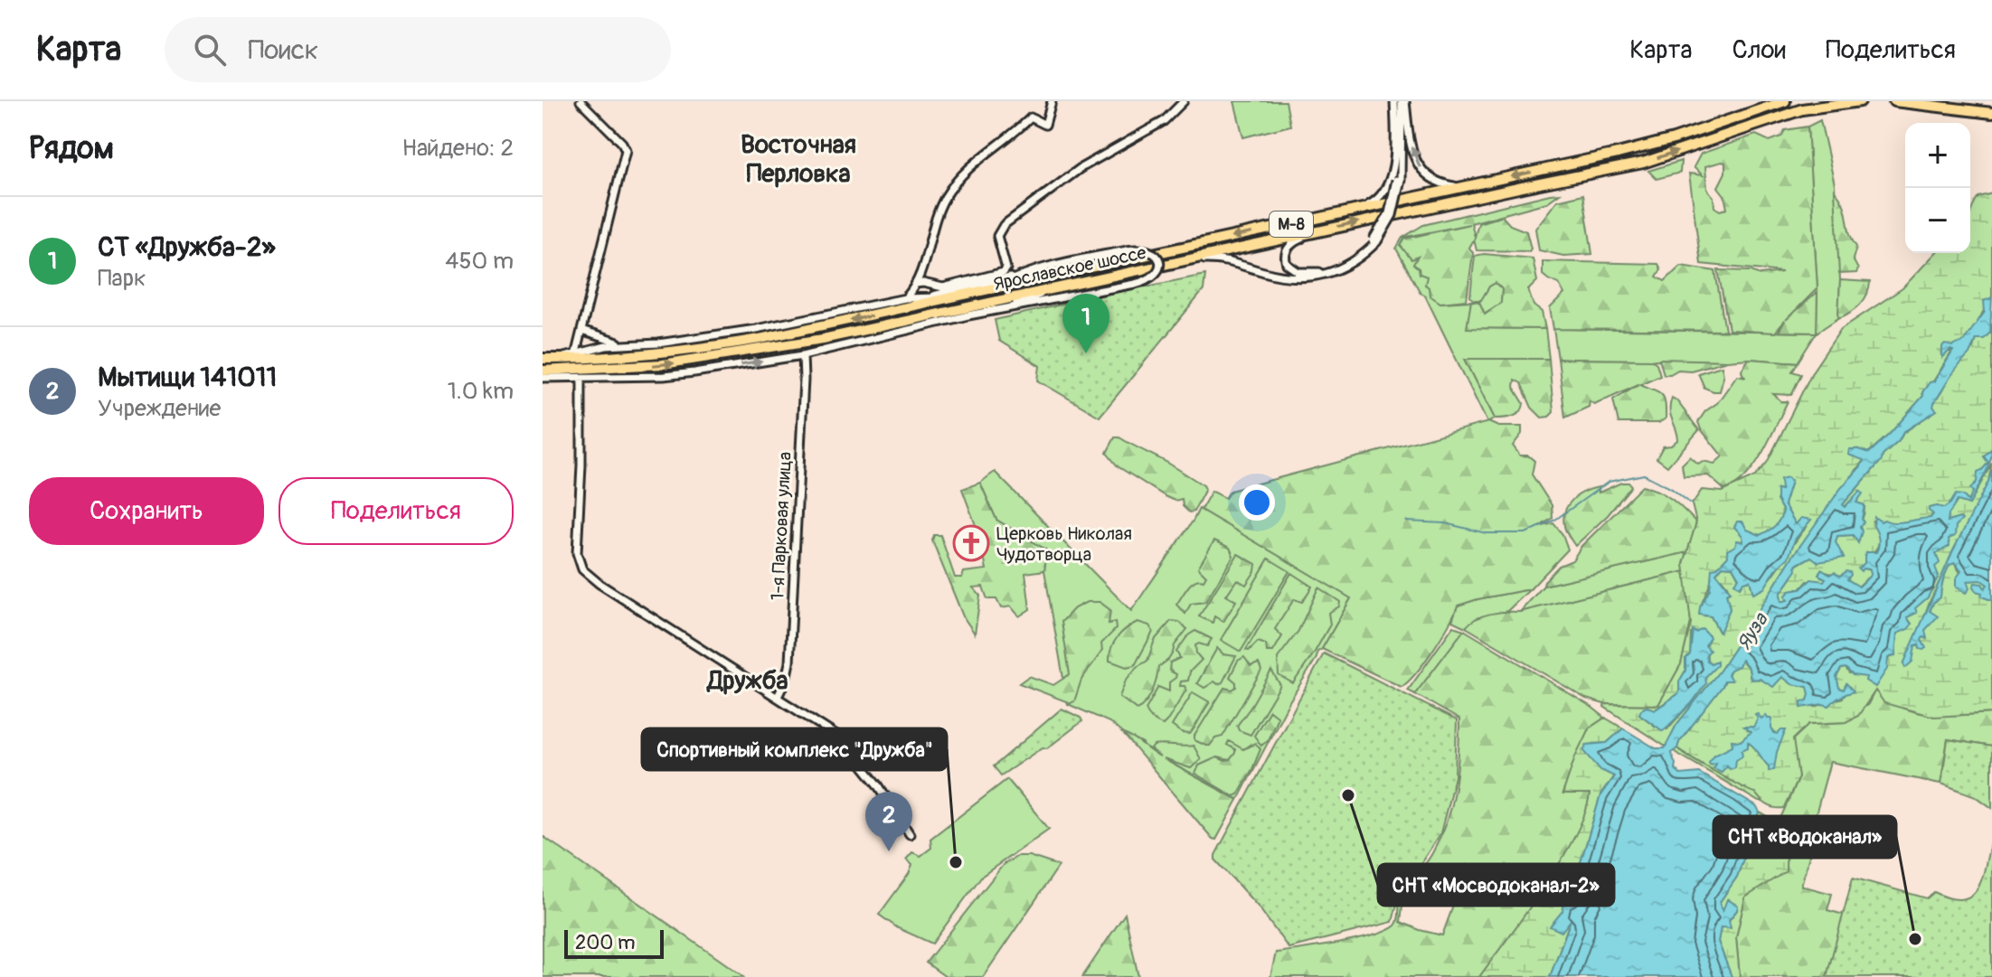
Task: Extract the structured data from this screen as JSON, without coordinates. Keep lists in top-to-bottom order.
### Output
{
  "streets": {
    "highway": ["М-8", "Ярославское шоссе"],
    "street": ["1-я Парковая улица"]
  },
  "districts": ["Восточная Перловка", "Дружба"],
  "water": ["Яуза"],
  "places": {
    "church": ["Церковь Николая Чудотворца"],
    "other": ["СНТ «Мосводоканал-2»", "Спортивный комплекс \"Дружба\"", "СНТ «Водоканал»"]
  },
  "scale_bar": "200 m",
  "page": {
    "header": "Карта",
    "search": "Поиск",
    "nav": ["Карта", "Слои", "Поделиться"],
    "heading": ["Рядом", "Найдено: 2"],
    "map_buttons": ["+", "−"],
    "list": [
      {
        "mark": "1",
        "name": "СТ «Дружба-2»",
        "note": "Парк",
        "value": "450 m"
      },
      {
        "mark": "2",
        "name": "Мытищи 141011",
        "note": "Учреждение",
        "value": "1.0 km"
      }
    ],
    "pins": ["1", "2"],
    "buttons": ["Сохранить", "Поделиться"],
    "scale": "200 m"
  }
}
